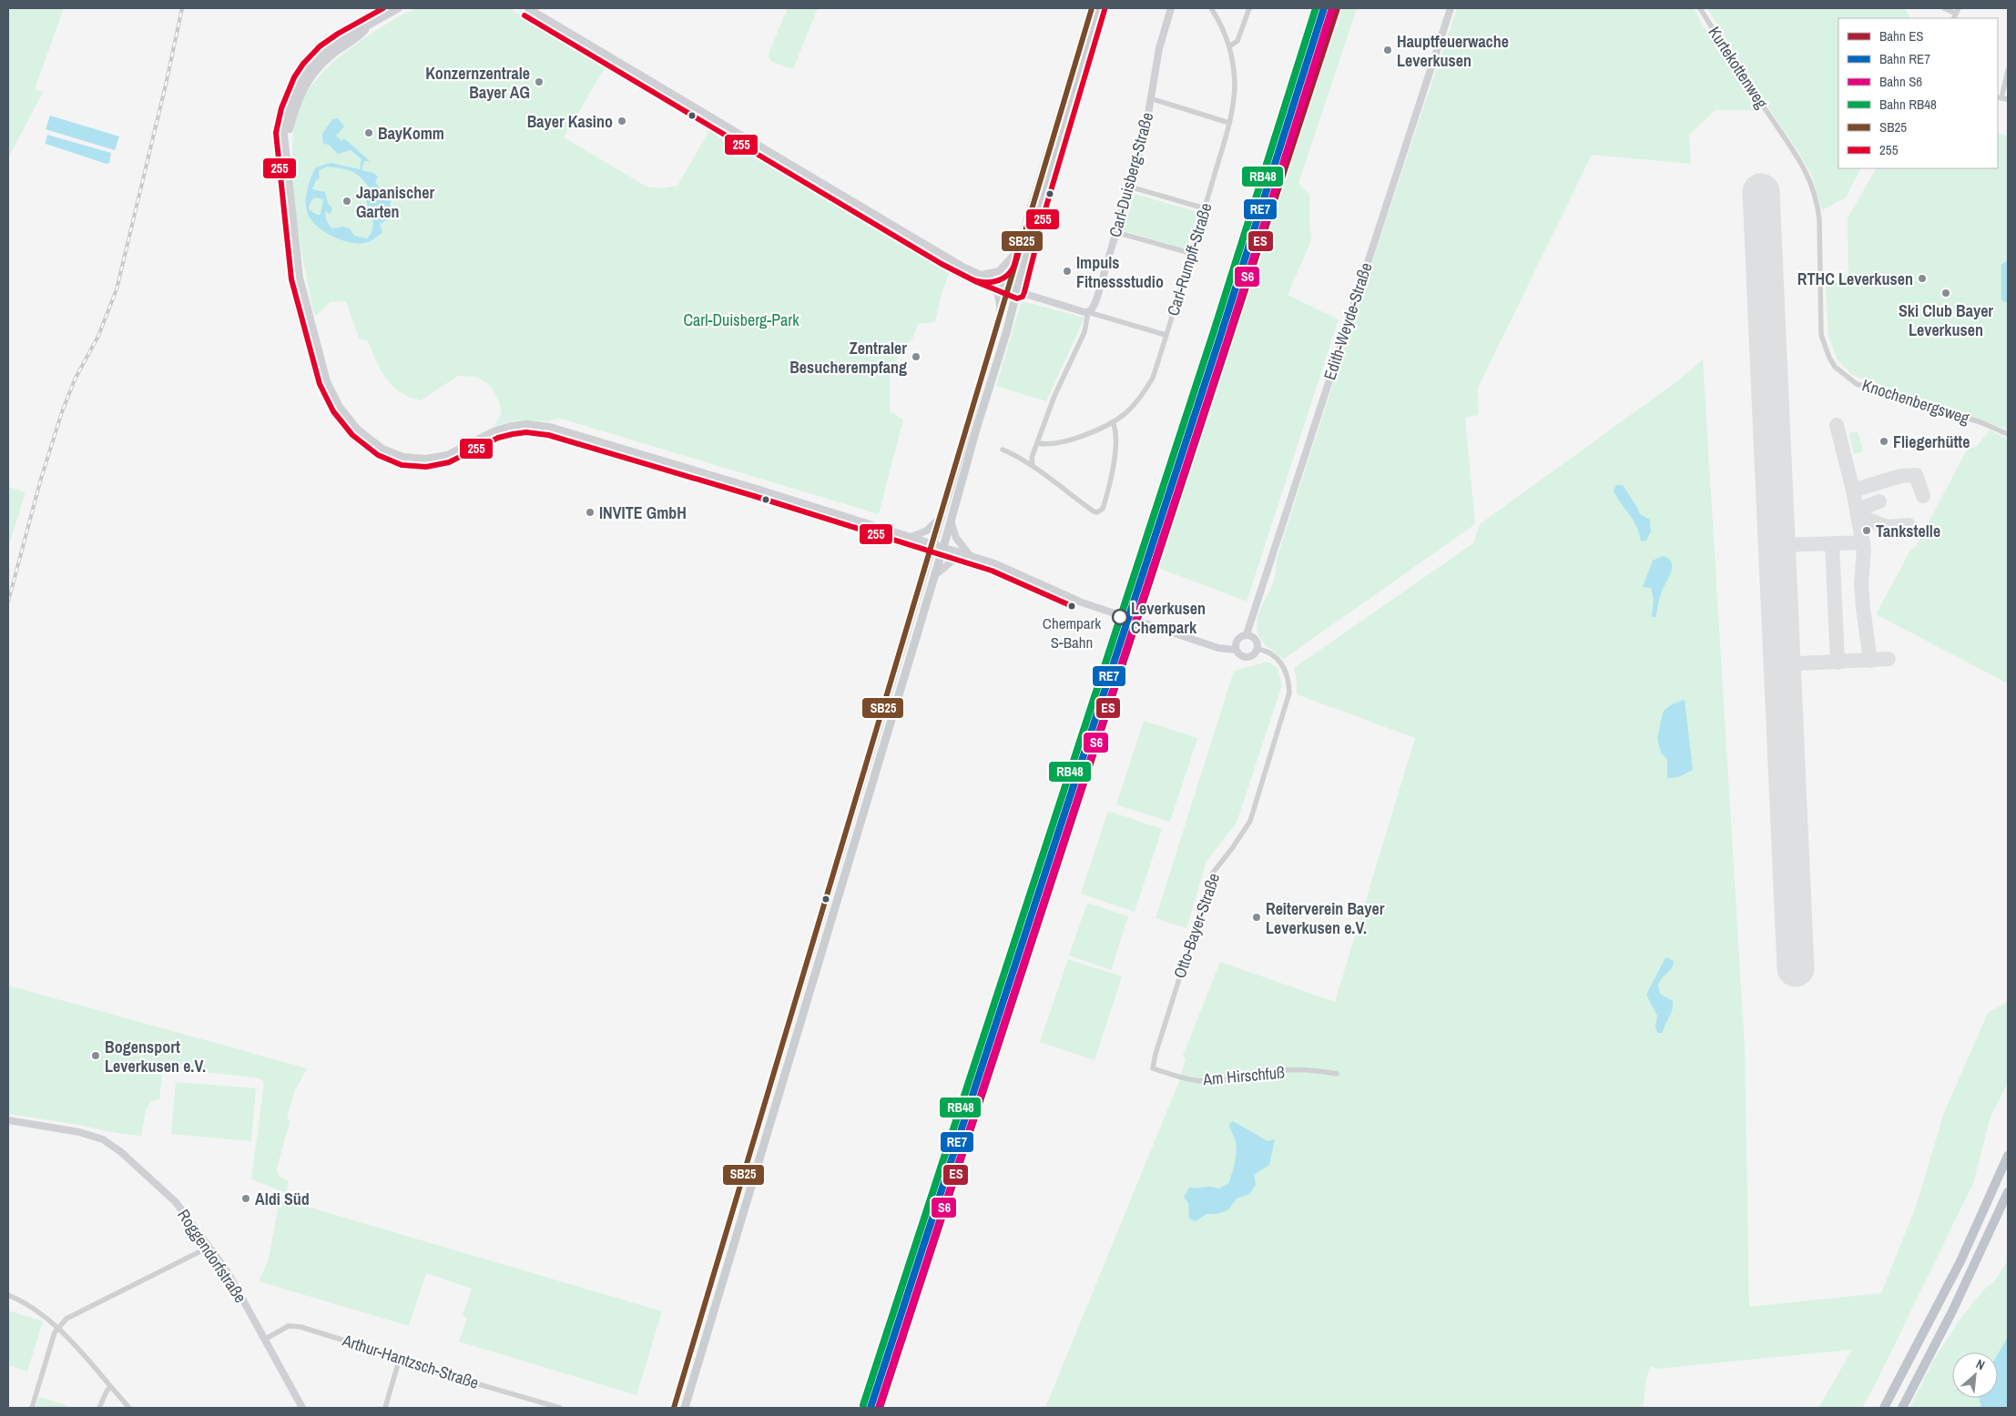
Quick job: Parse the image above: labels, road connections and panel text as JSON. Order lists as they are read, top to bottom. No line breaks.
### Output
{"streets":{"street":["Kurtekottenweg","Carl-Duisberg-Straße","Carl-Rumpff-Straße","Edith-Weyde-Straße","Knochenbergsweg","Otto-Bayer-Straße","Am Hirschfuß","Roggendorfstraße","Arthur-Hantzsch-Straße"]},"crossings":[["Kurtekottenweg","Knochenbergsweg"],["Carl-Duisberg-Straße","Carl-Rumpff-Straße"],["Edith-Weyde-Straße","Otto-Bayer-Straße"],["Otto-Bayer-Straße","Am Hirschfuß"],["Roggendorfstraße","Arthur-Hantzsch-Straße"]],"parks":["Carl-Duisberg-Park"],"places":["Hauptfeuerwache Leverkusen","Konzernzentrale Bayer AG","Bayer Kasino","BayKomm","Japanischer Garten","Impuls Fitnessstudio","RTHC Leverkusen","Ski Club Bayer Leverkusen","Zentraler Besucherempfang","Fliegerhütte","INVITE GmbH","Tankstelle","Chempark S-Bahn","Leverkusen Chempark","Reiterverein Bayer Leverkusen e.V.","Bogensport Leverkusen e.V.","Aldi Süd"],"lines":["rail line ES","rail line RE7","rail line RB48","transit line SB25","transit line 255","rail line S6"],"legend":["Bahn ES","Bahn RE7","Bahn S6","Bahn RB48","SB25","255"],"north":"top right"}
